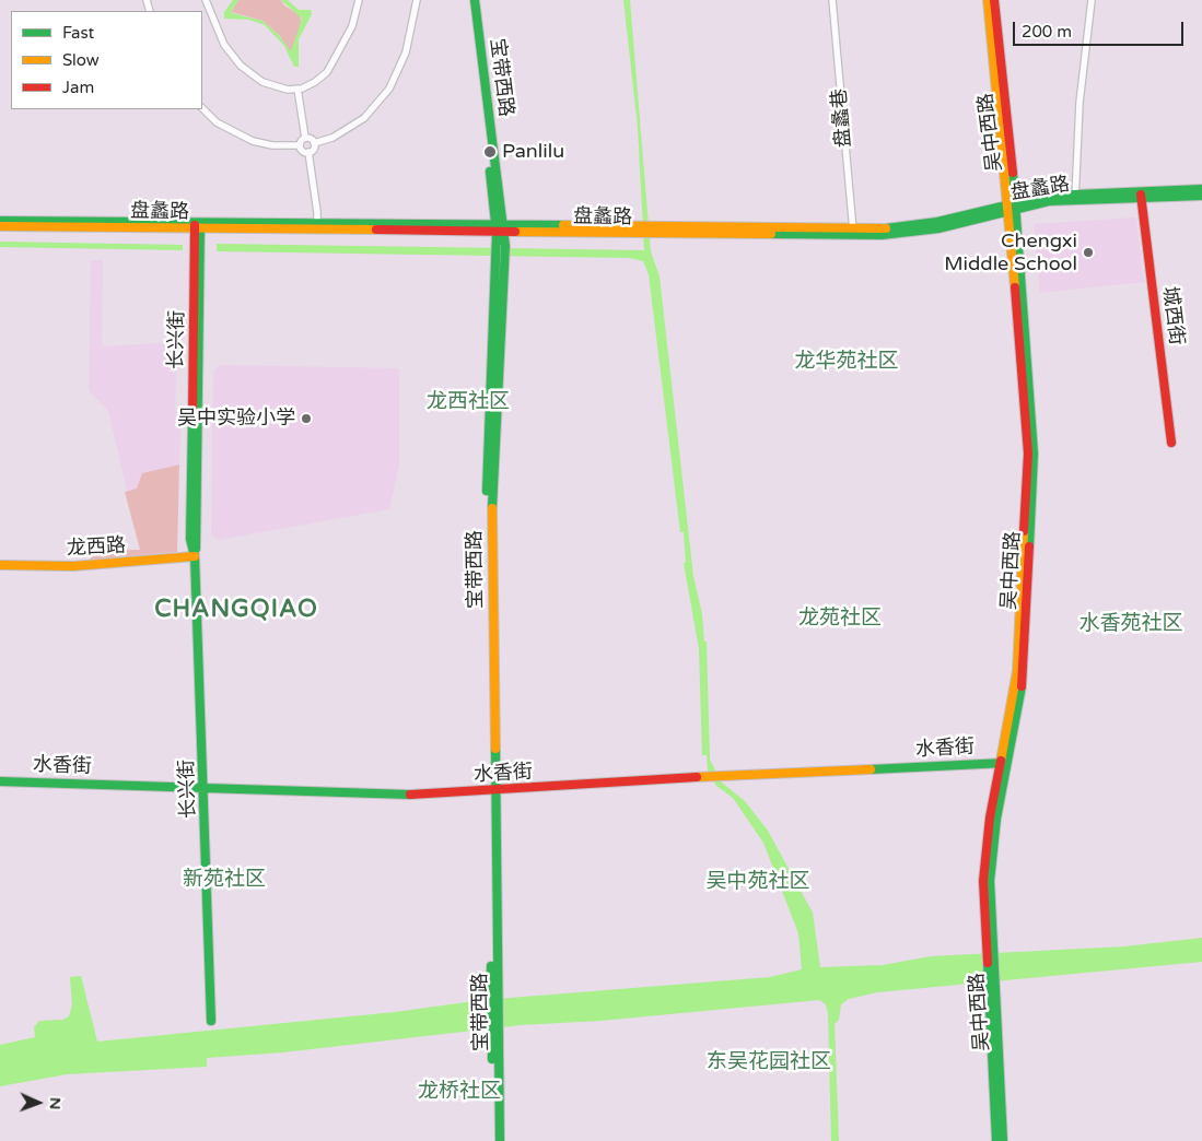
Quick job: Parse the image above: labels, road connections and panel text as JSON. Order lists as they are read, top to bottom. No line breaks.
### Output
{"streets":{"main road":["宝带西路","吴中西路","盘蠡路","城西街","长兴街","龙西路","水香街"],"street":["盘蠡巷"]},"crossings":[["宝带西路","盘蠡路"],["宝带西路","水香街"],["盘蠡巷","盘蠡路"],["吴中西路","盘蠡路"],["吴中西路","水香街"],["盘蠡路","城西街"],["盘蠡路","长兴街"],["长兴街","龙西路"],["长兴街","水香街"]],"districts":["龙华苑社区","龙西社区","CHANGQIAO","龙苑社区","水香苑社区","新苑社区","吴中苑社区","东吴花园社区","龙桥社区"],"places":["Panlilu","Chengxi Middle School","吴中实验小学"],"legend":["Fast","Slow","Jam"],"scale_bar":"200 m","north":"right"}
